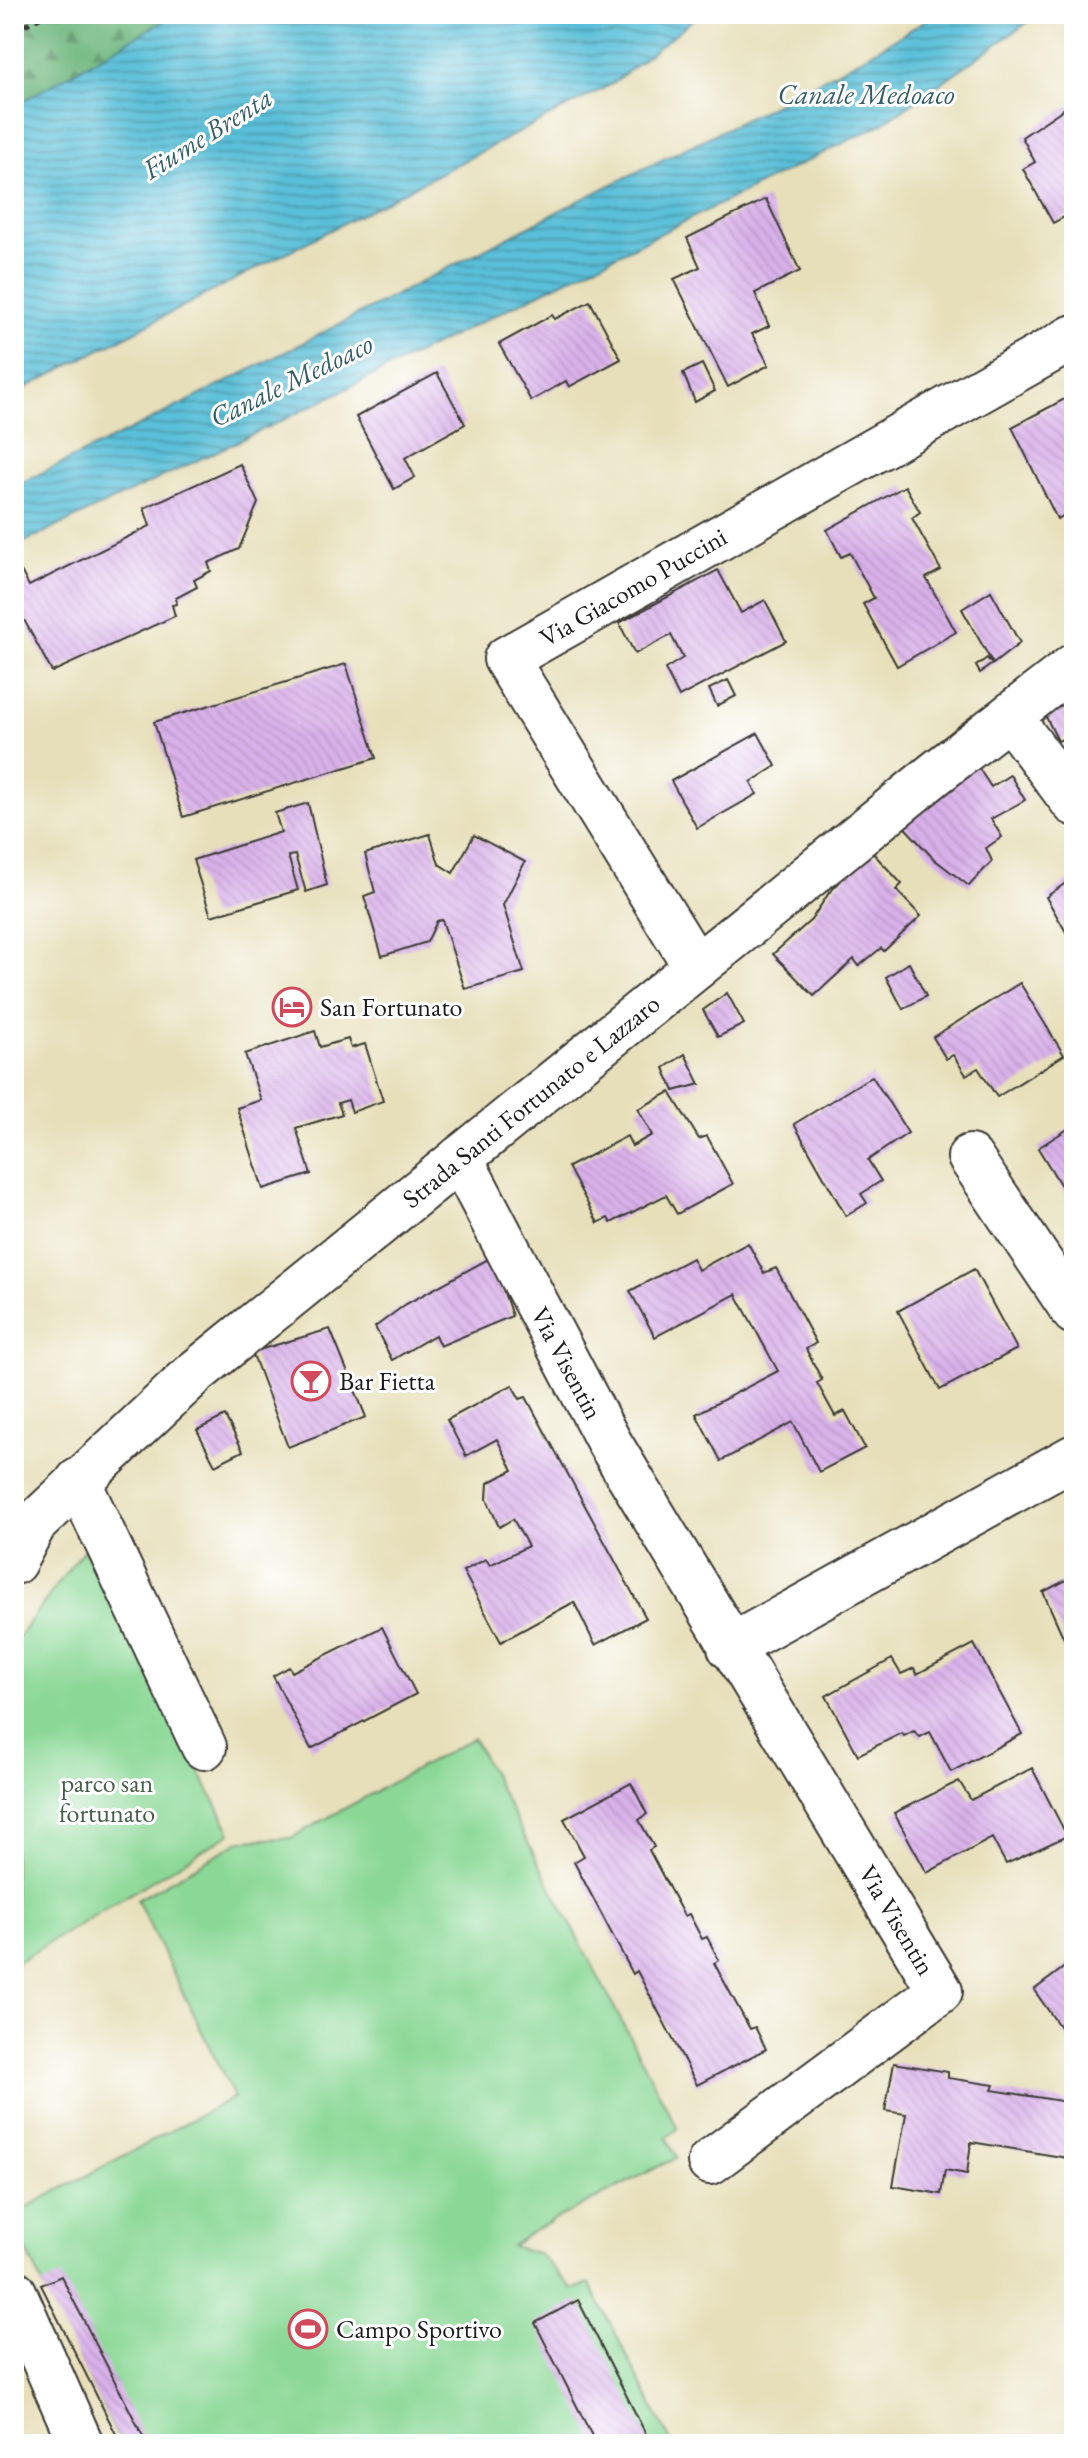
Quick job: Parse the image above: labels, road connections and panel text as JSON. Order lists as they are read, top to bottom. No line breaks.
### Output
{"streets":{"street":["Via Giacomo Puccini","Strada Santi Fortunato e Lazzaro","Via Visentin"]},"crossings":[["Via Giacomo Puccini","Strada Santi Fortunato e Lazzaro"],["Strada Santi Fortunato e Lazzaro","Via Visentin"]],"water":["Canale Medoaco","Fiume Brenta"],"parks":["parco san fortunato"],"places":{"hotel":["San Fortunato"],"bar":["Bar Fietta"],"sports":["Campo Sportivo"]}}
